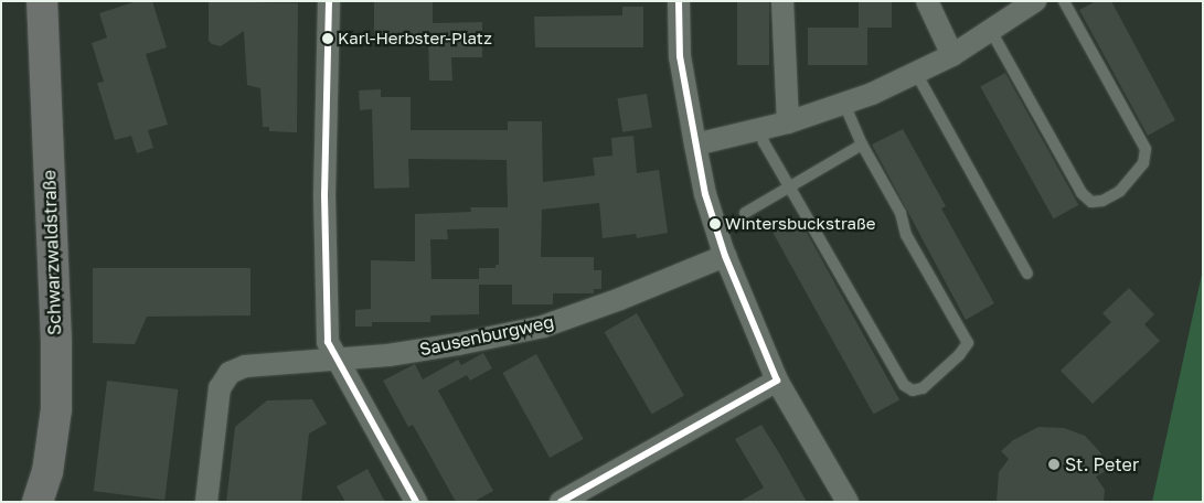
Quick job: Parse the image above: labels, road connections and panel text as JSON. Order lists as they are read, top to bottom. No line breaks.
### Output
{"streets":{"main road":["Schwarzwaldstraße"],"street":["Sausenburgweg"]},"places":["Karl-Herbster-Platz","Wintersbuckstraße","St. Peter"]}
